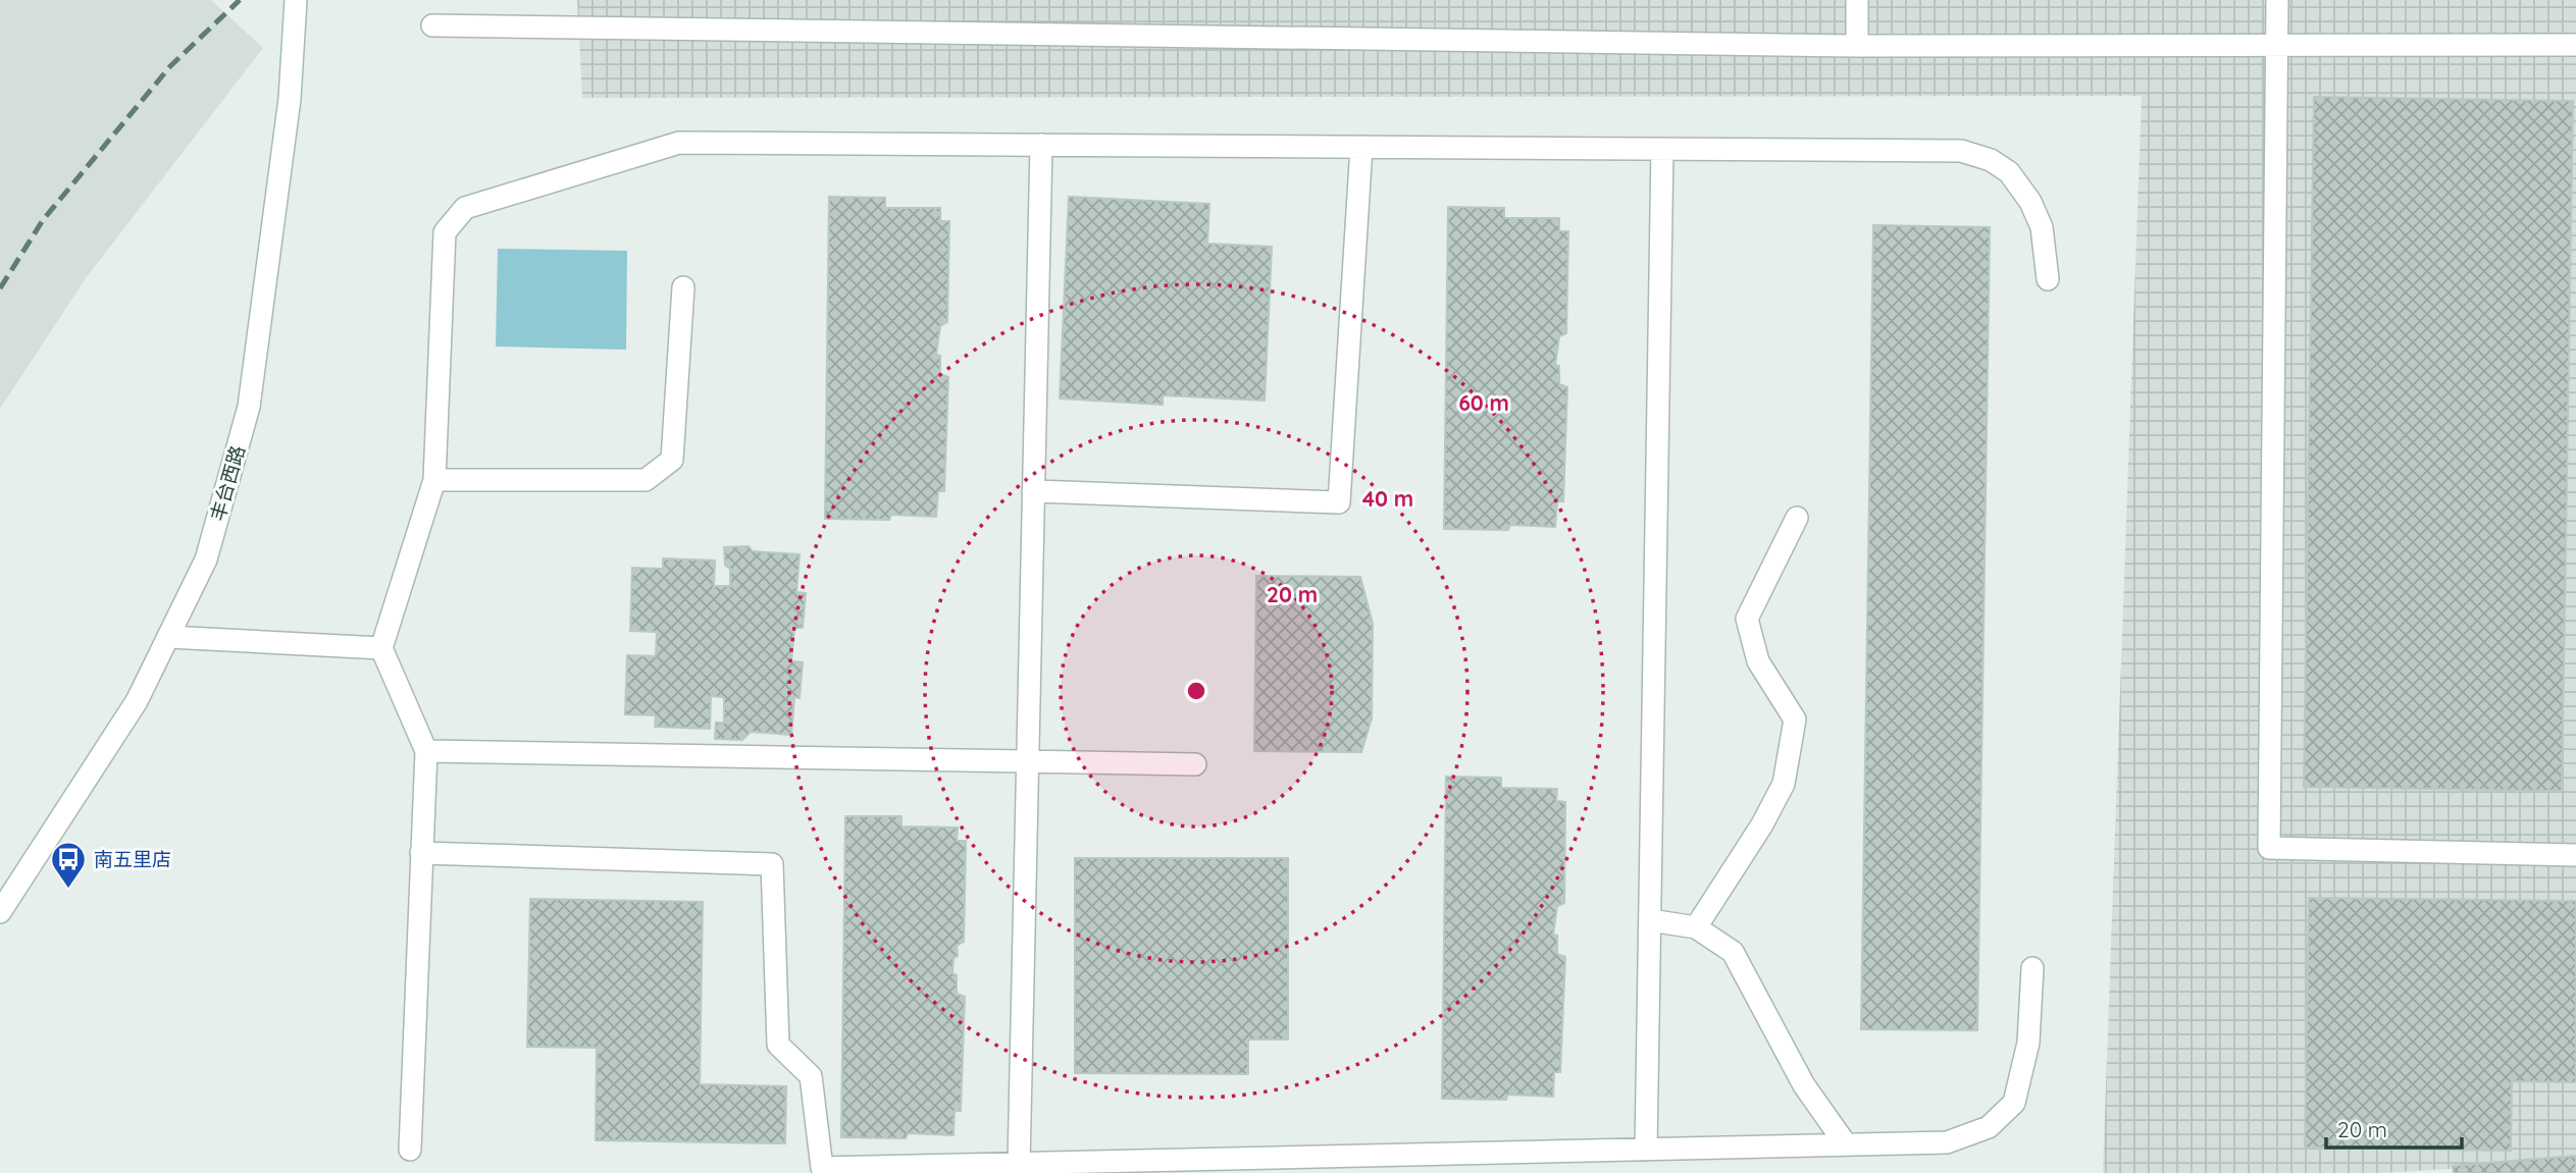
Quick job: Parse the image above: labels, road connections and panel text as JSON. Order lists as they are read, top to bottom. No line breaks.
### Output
{"streets":{"street":["丰台西路"]},"places":{"bus stop":["南五里店"]},"scale_bar":"20 m","rings":["60 m","40 m","20 m"]}
